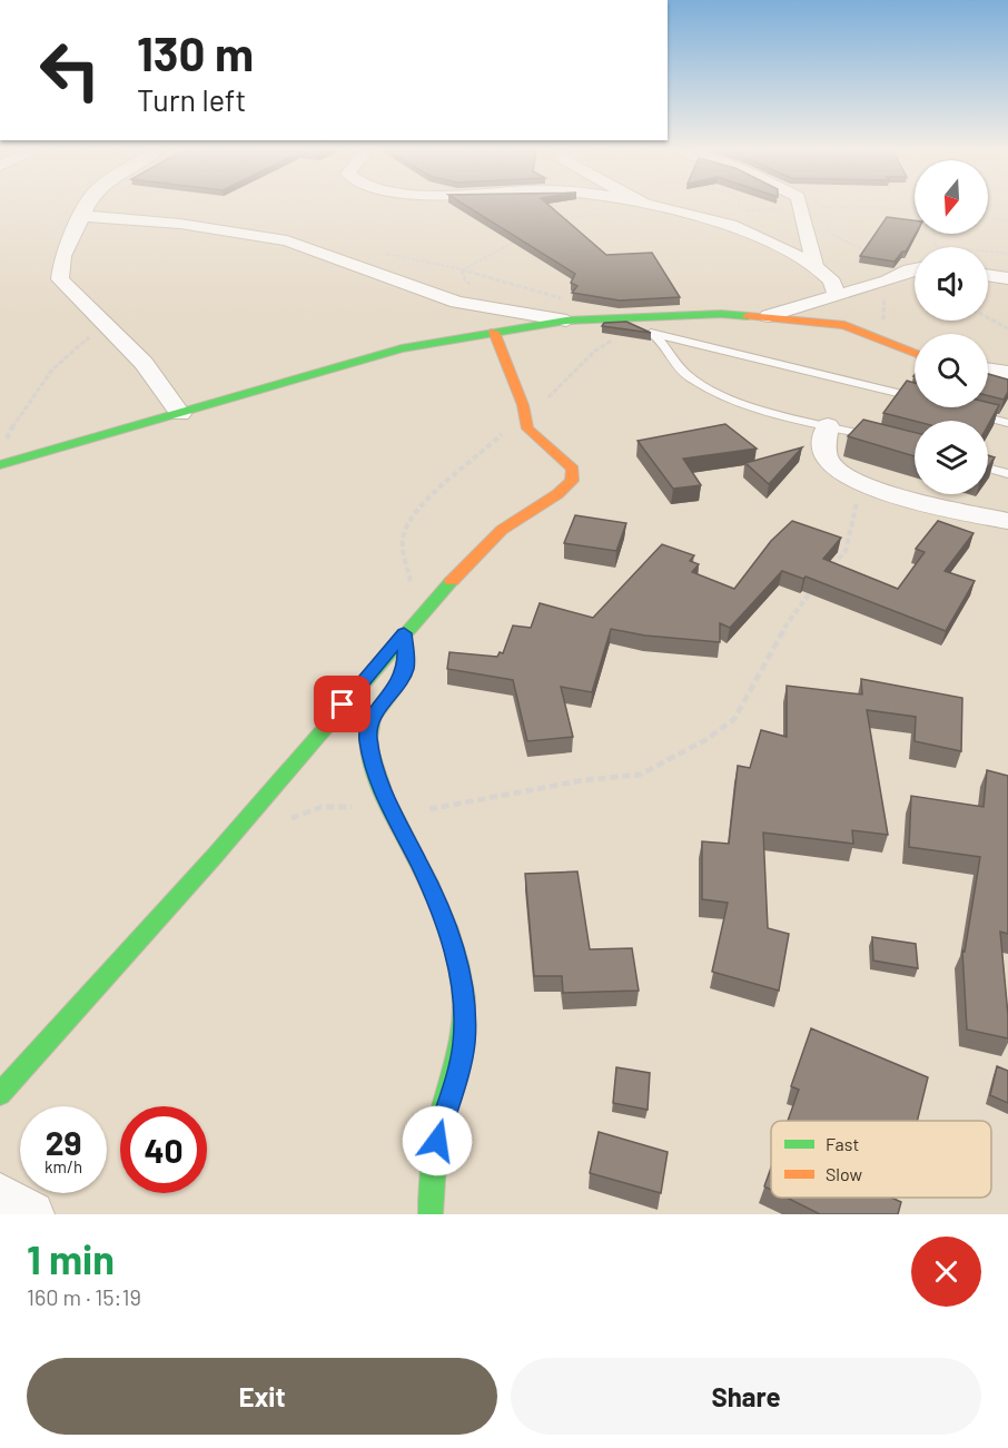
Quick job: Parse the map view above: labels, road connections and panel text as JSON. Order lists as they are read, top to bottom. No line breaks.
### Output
{"legend":["Fast","Slow"],"north":"bottom","page":{"turn":["130 m","Turn left"],"speed":"29 km/h","limit":"40","heading":["1 min","160 m · 15:19"],"buttons":["Exit","Share"]}}
